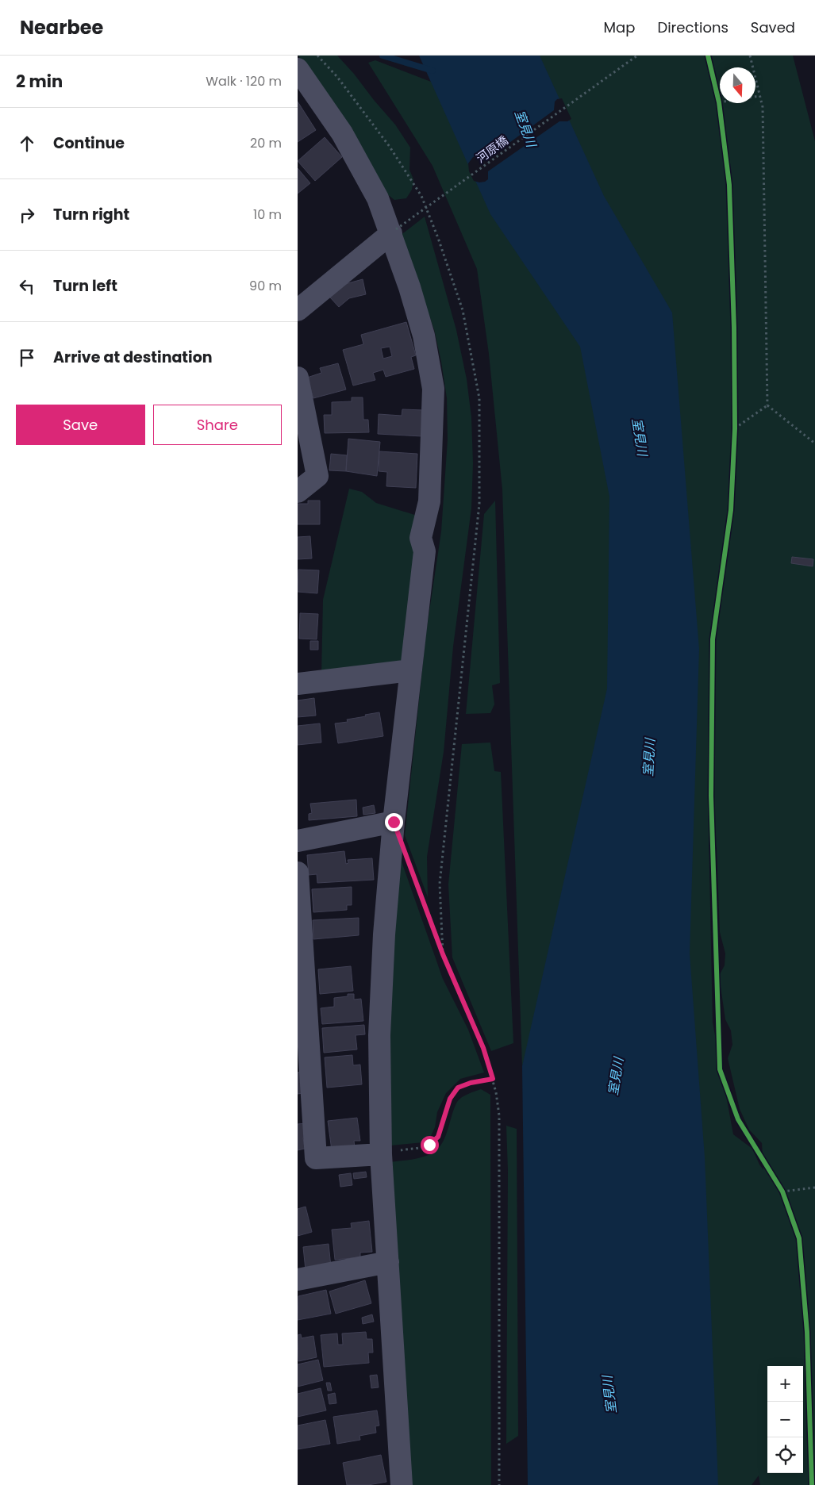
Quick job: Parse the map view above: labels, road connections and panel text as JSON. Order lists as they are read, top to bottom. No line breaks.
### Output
{"streets":{"path":["河原橋"]},"water":["室見川"],"north":"bottom","page":{"header":"Nearbee","nav":["Map","Directions","Saved"],"heading":["2 min","Walk · 120 m"],"list":[["Continue","20 m"],["Turn right","10 m"],["Turn left","90 m"],"Arrive at destination"],"buttons":["Save","Share"],"map_buttons":["+","−"]}}
